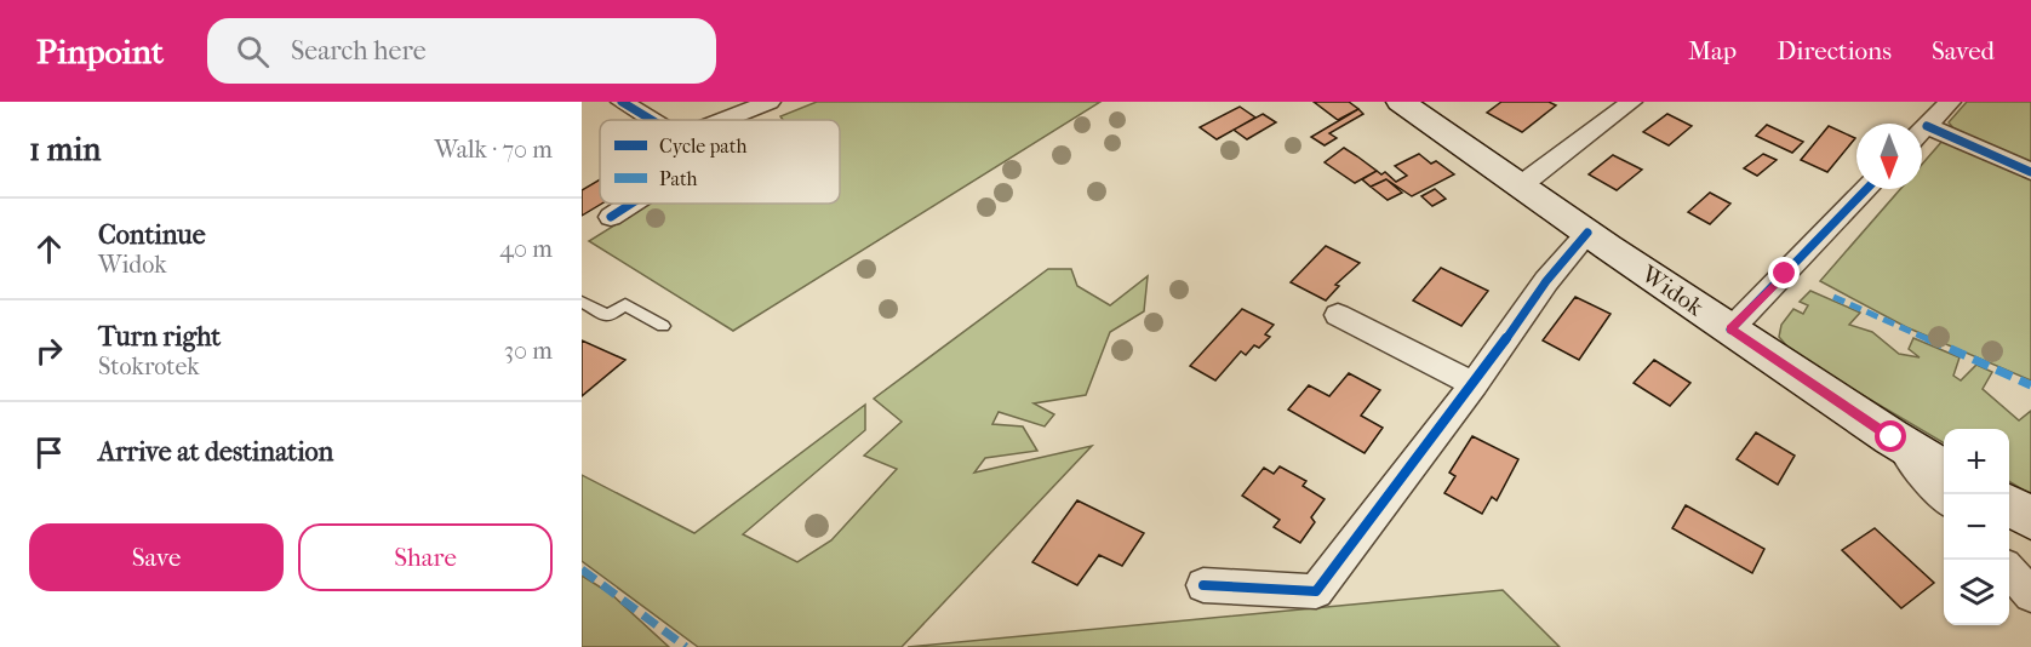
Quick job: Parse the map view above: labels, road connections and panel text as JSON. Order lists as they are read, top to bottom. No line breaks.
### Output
{"streets":{"main road":["Widok"]},"legend":["Cycle path","Path"],"north":"bottom","page":{"header":"Pinpoint","search":"Search here","nav":["Map","Directions","Saved"],"heading":["1 min","Walk · 70 m"],"list":[["Continue","Widok","40 m"],["Turn right","Stokrotek","30 m"],"Arrive at destination"],"map_buttons":["+","−"],"buttons":["Save","Share"]}}
